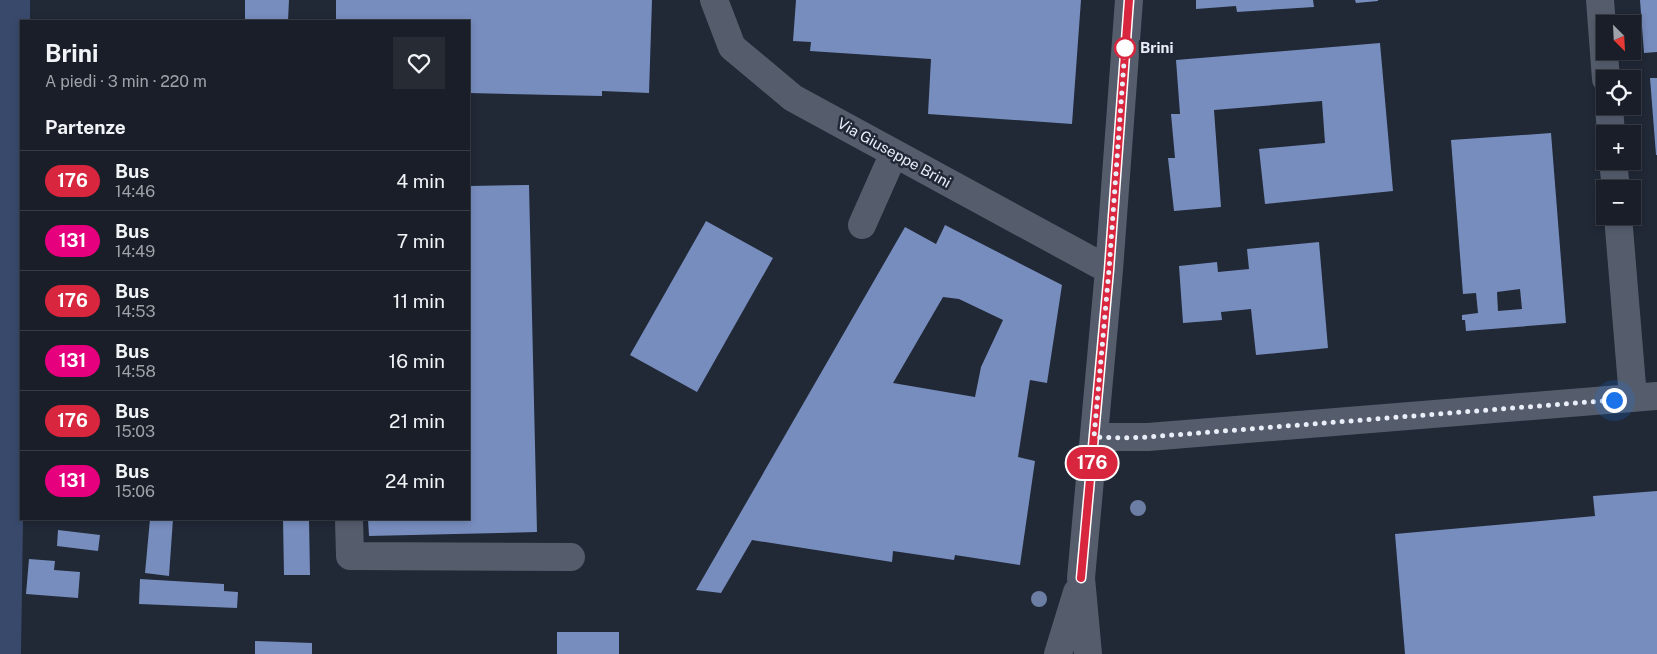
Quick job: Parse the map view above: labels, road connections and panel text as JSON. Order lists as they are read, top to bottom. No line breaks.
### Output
{"streets":{"street":["Via Giuseppe Brini"]},"places":["Brini"],"lines":["bus line 176"],"north":"bottom right","page":{"on_map":"176","map_buttons":["+","−"],"heading":[["Brini","A piedi · 3 min · 220 m"],"Partenze"],"list":[{"mark":"176","name":"Bus","note":"14:46","value":"4 min"},{"mark":"131","name":"Bus","note":"14:49","value":"7 min"},{"mark":"176","name":"Bus","note":"14:53","value":"11 min"},{"mark":"131","name":"Bus","note":"14:58","value":"16 min"},{"mark":"176","name":"Bus","note":"15:03","value":"21 min"},{"mark":"131","name":"Bus","note":"15:06","value":"24 min"}]}}
